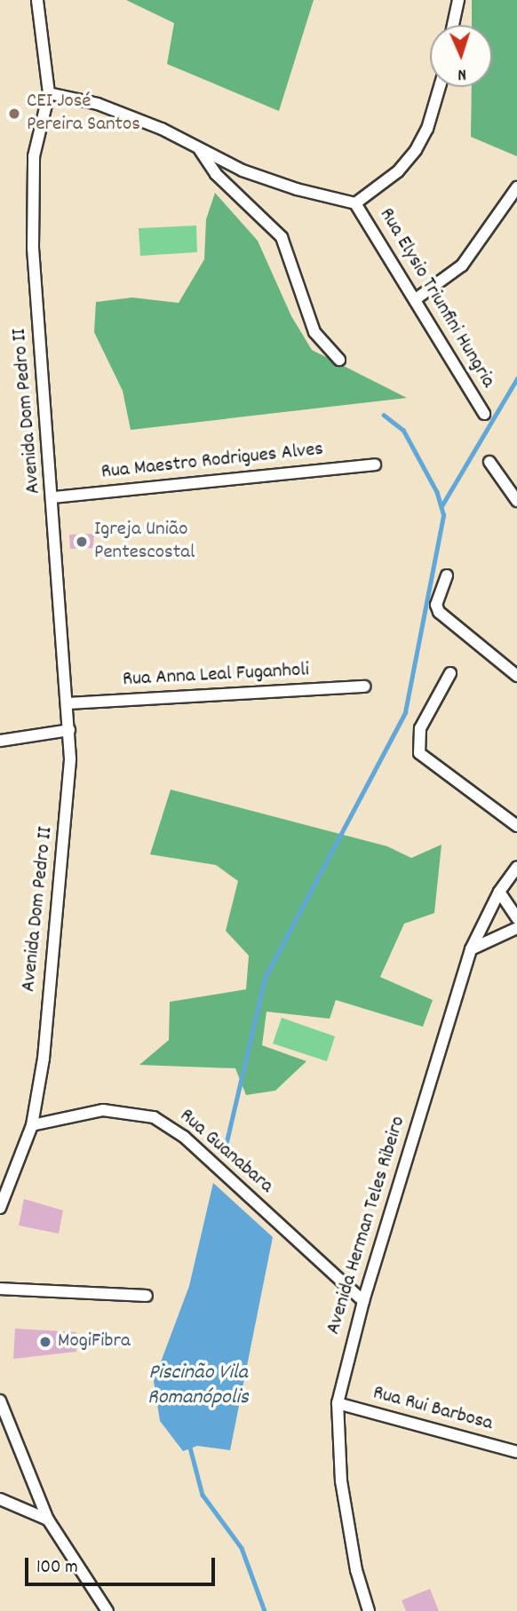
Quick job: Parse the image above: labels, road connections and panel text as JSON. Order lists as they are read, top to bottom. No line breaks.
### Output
{"streets":{"street":["Rua Elysio Triunfini Hungria","Avenida Dom Pedro II","Rua Maestro Rodrigues Alves","Rua Anna Leal Fuganholi","Rua Guanabara","Avenida Herman Teles Ribeiro","Rua Rui Barbosa"]},"crossings":[["Avenida Dom Pedro II","Rua Maestro Rodrigues Alves"],["Avenida Dom Pedro II","Rua Anna Leal Fuganholi"],["Avenida Dom Pedro II","Rua Guanabara"],["Rua Guanabara","Avenida Herman Teles Ribeiro"],["Avenida Herman Teles Ribeiro","Rua Rui Barbosa"]],"water":["Piscinão Vila Romanópolis"],"places":["CEI José Pereira Santos","Igreja União Pentescostal","MogiFibra"],"scale_bar":"100 m","north":"bottom"}
